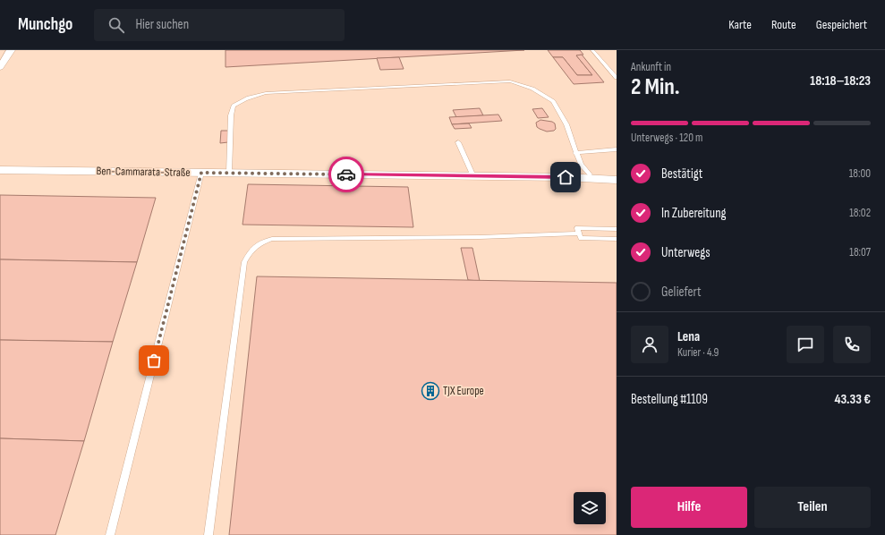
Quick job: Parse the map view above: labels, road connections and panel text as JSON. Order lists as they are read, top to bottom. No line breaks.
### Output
{"streets":{"street":["Ben-Cammarata-Straße"]},"places":{"building":["TJX Europe"]},"page":{"header":"Munchgo","search":"Hier suchen","nav":["Karte","Route","Gespeichert"],"heading":["2 Min.","Ankunft in","18:18–18:23"],"panel":["Lena","Kurier · 4.9","Bestellung #1109","43.33 €"],"bar":"Unterwegs · 120 m","list":[["Bestätigt","18:00"],["In Zubereitung","18:02"],["Unterwegs","18:07"],"Geliefert"],"buttons":["Hilfe","Teilen"]}}
